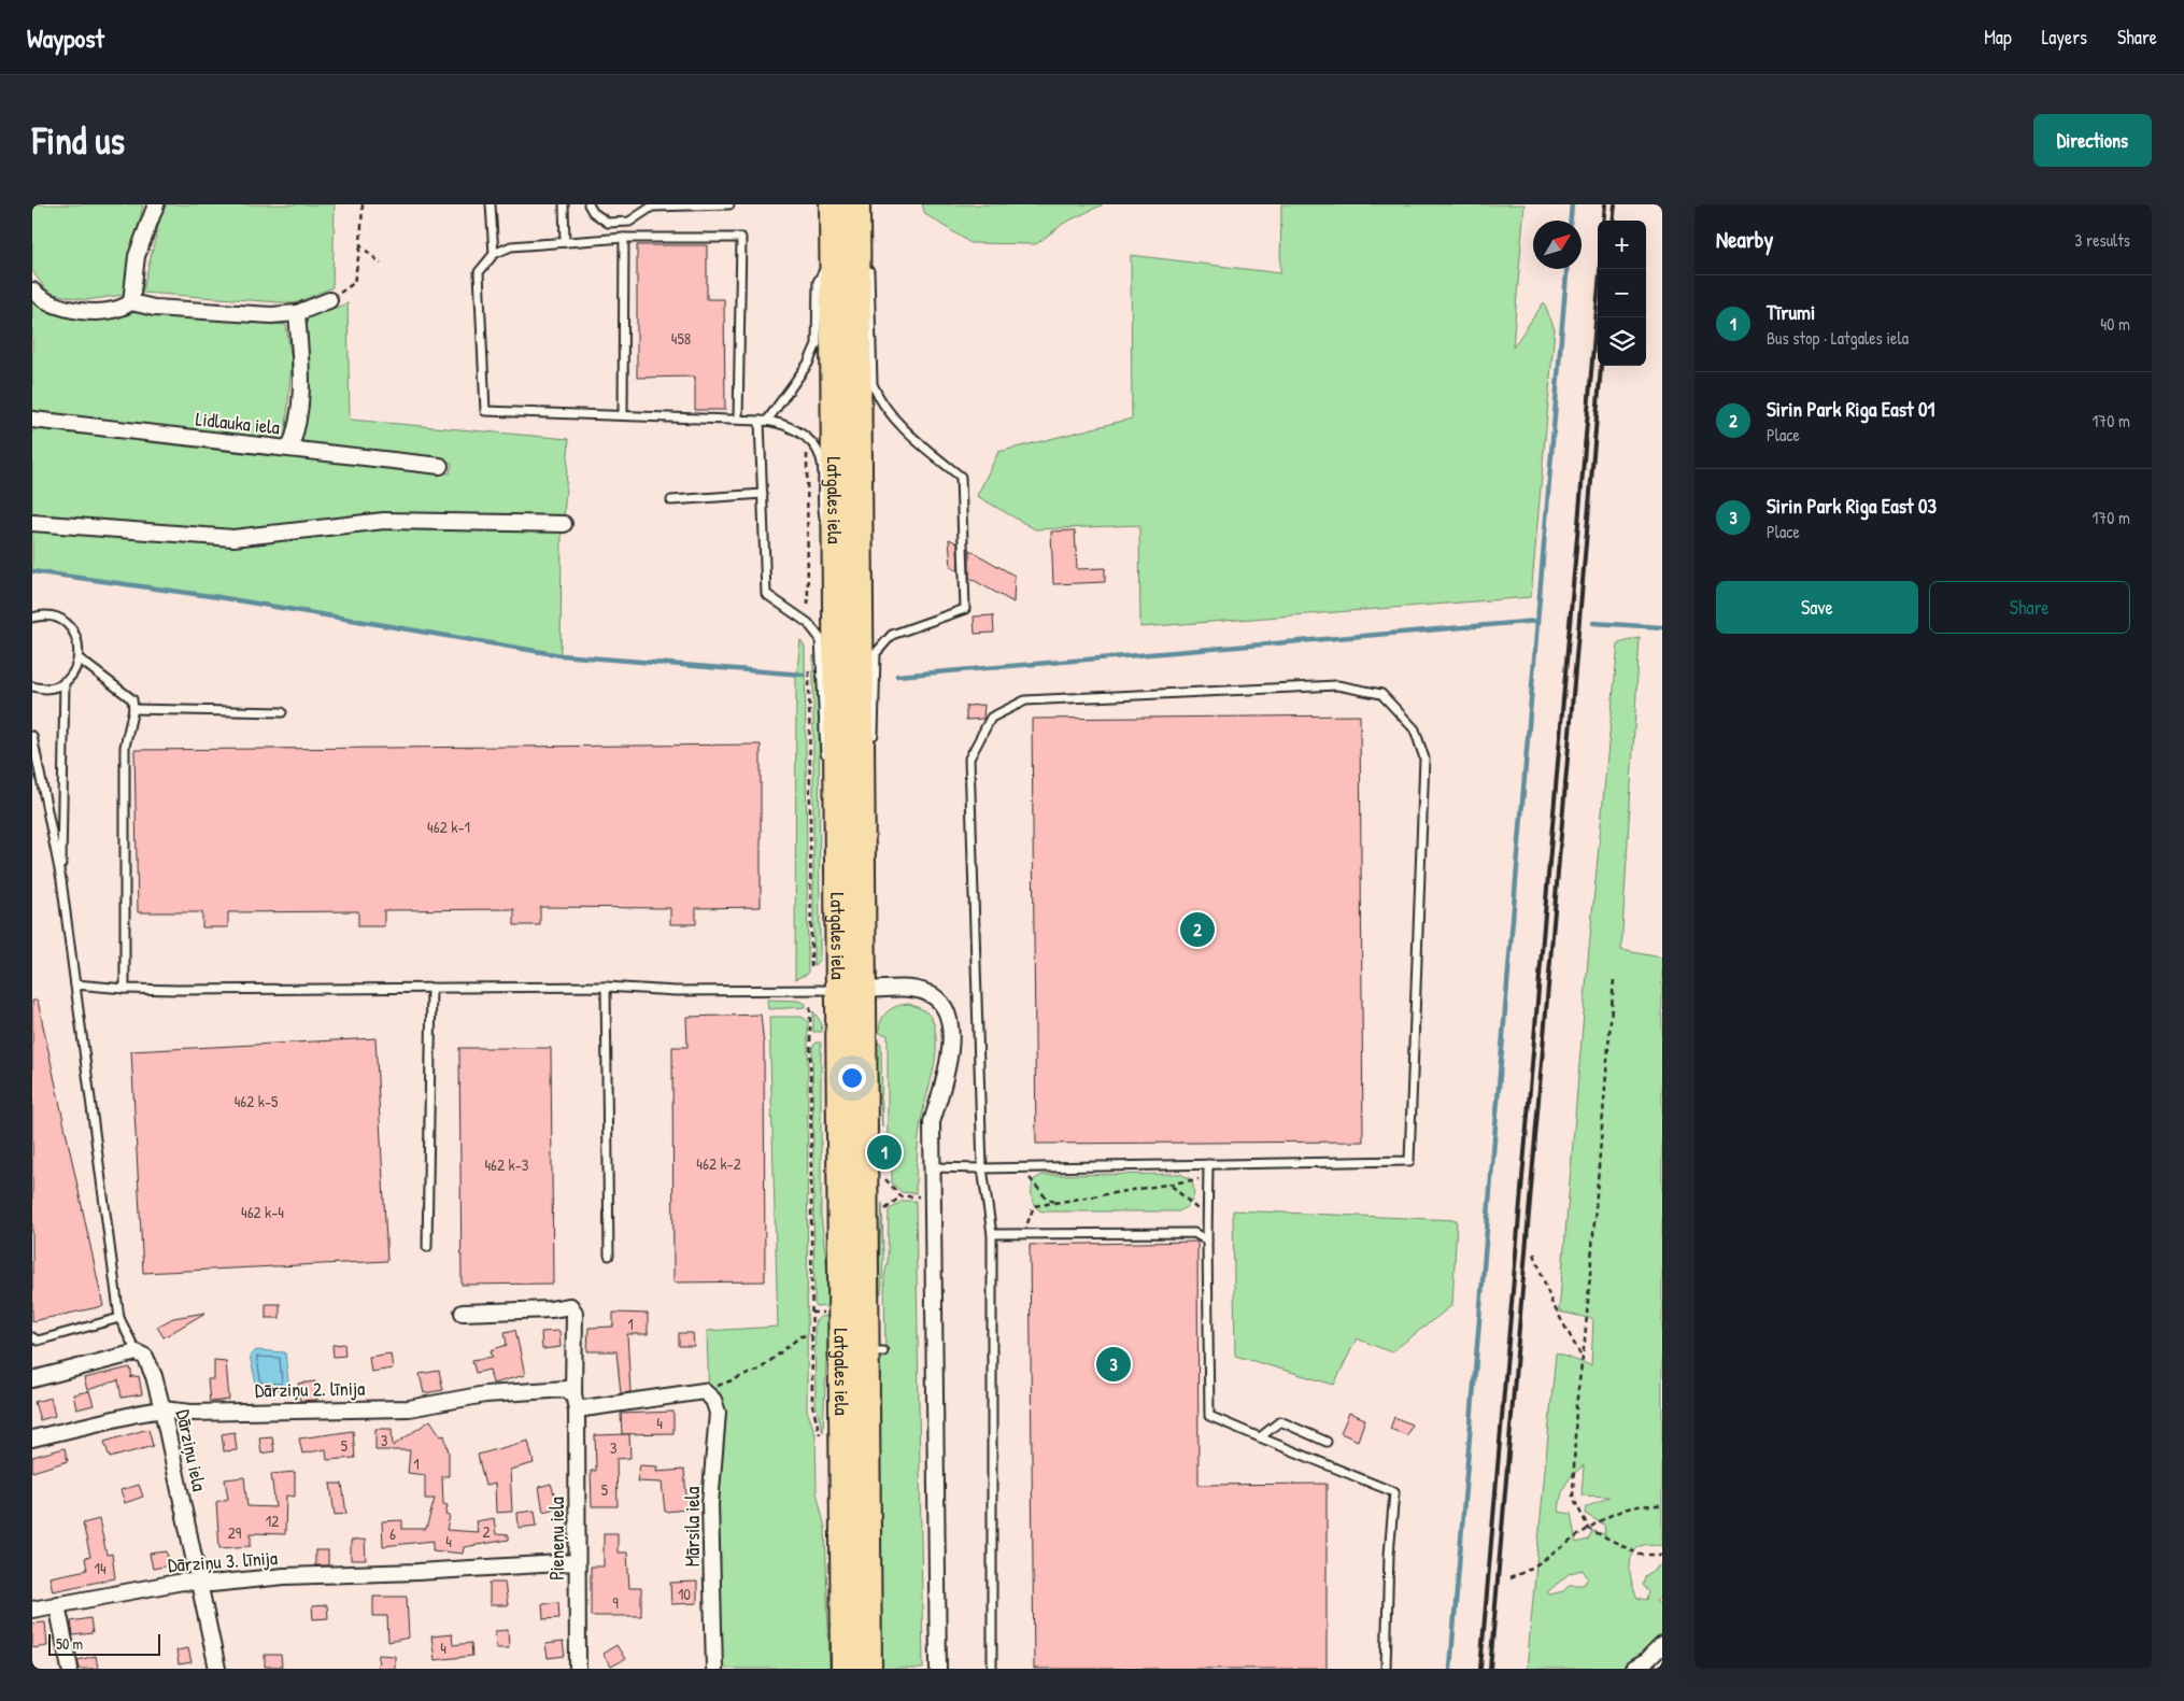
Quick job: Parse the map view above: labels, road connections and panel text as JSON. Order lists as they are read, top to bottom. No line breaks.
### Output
{"streets":{"highway":["Latgales iela"],"street":["Lidlauka iela","Dārziņu 2. līnija","Dārziņu iela","Mārsila iela","Pieneņu iela","Dārziņu 3. līnija"]},"crossings":[["Dārziņu 2. līnija","Dārziņu iela"],["Dārziņu 2. līnija","Pieneņu iela"],["Dārziņu iela","Dārziņu 3. līnija"],["Pieneņu iela","Dārziņu 3. līnija"]],"house_numbers":["458","462 k-1","462 k-5","462 k-2","462 k-3","462 k-4","1","4","3","5","3","1","5","12","2","29","6","4","14","10","9","4"],"scale_bar":"50 m","north":"top right","page":{"header":"Waypost","nav":["Map","Layers","Share"],"buttons":["Directions",["Save","Share"]],"title":"Find us","heading":["Nearby","3 results"],"map_buttons":["+","−"],"list":[{"mark":"1","name":"Tīrumi","note":"Bus stop · Latgales iela","value":"40 m"},{"mark":"2","name":"Sirin Park Riga East 01","note":"Place","value":"170 m"},{"mark":"3","name":"Sirin Park Riga East 03","note":"Place","value":"170 m"}],"pins":["2","1","3"],"scale":"50 m"}}
